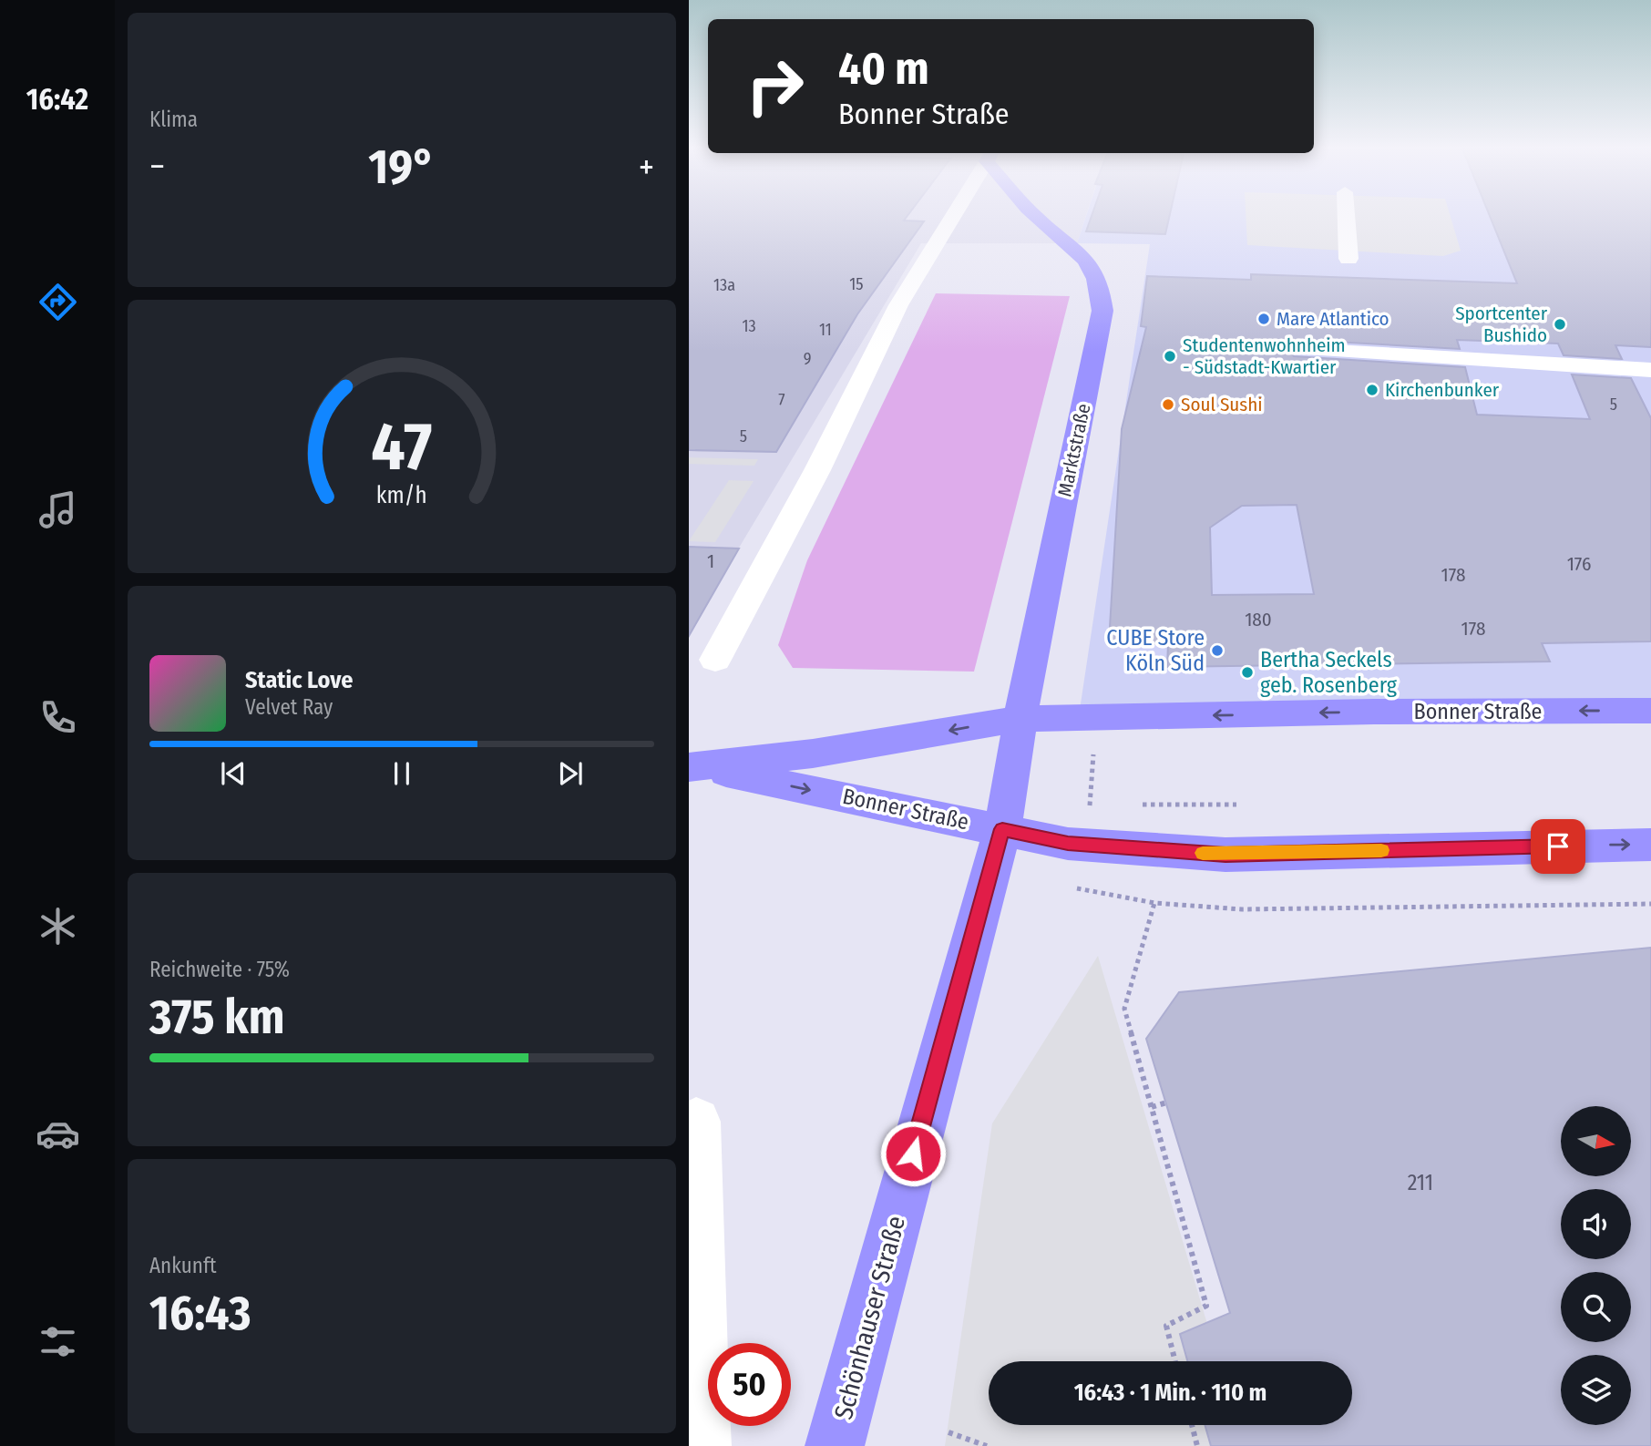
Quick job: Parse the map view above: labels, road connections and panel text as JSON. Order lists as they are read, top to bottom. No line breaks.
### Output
{"streets":{"main road":["Marktstraße","Bonner Straße","Schönhauser Straße"]},"crossings":[["Marktstraße","Bonner Straße"],["Marktstraße","Schönhauser Straße"],["Bonner Straße","Schönhauser Straße"]],"places":["Mare Atlantico","Sportcenter Bushido","Studentenwohnheim - Südstadt-Kwartier","Kirchenbunker","Soul Sushi","CUBE Store Köln Süd","Bertha Seckels geb. Rosenberg"],"house_numbers":["15","13a","13","11","9","7","5","5","1","176","178","180","178","211"],"north":"right","page":{"tabs":"16:42","tile":["Klima",["Reichweite · 75%","375 km"],["Ankunft","16:43"]],"turn":["40 m","Bonner Straße"],"heat":["−","19°","+"],"song":["Static Love","Velvet Ray"],"limit":"50","trip":"16:43 · 1 Min. · 110 m","gauge":["47","km/h"]}}
